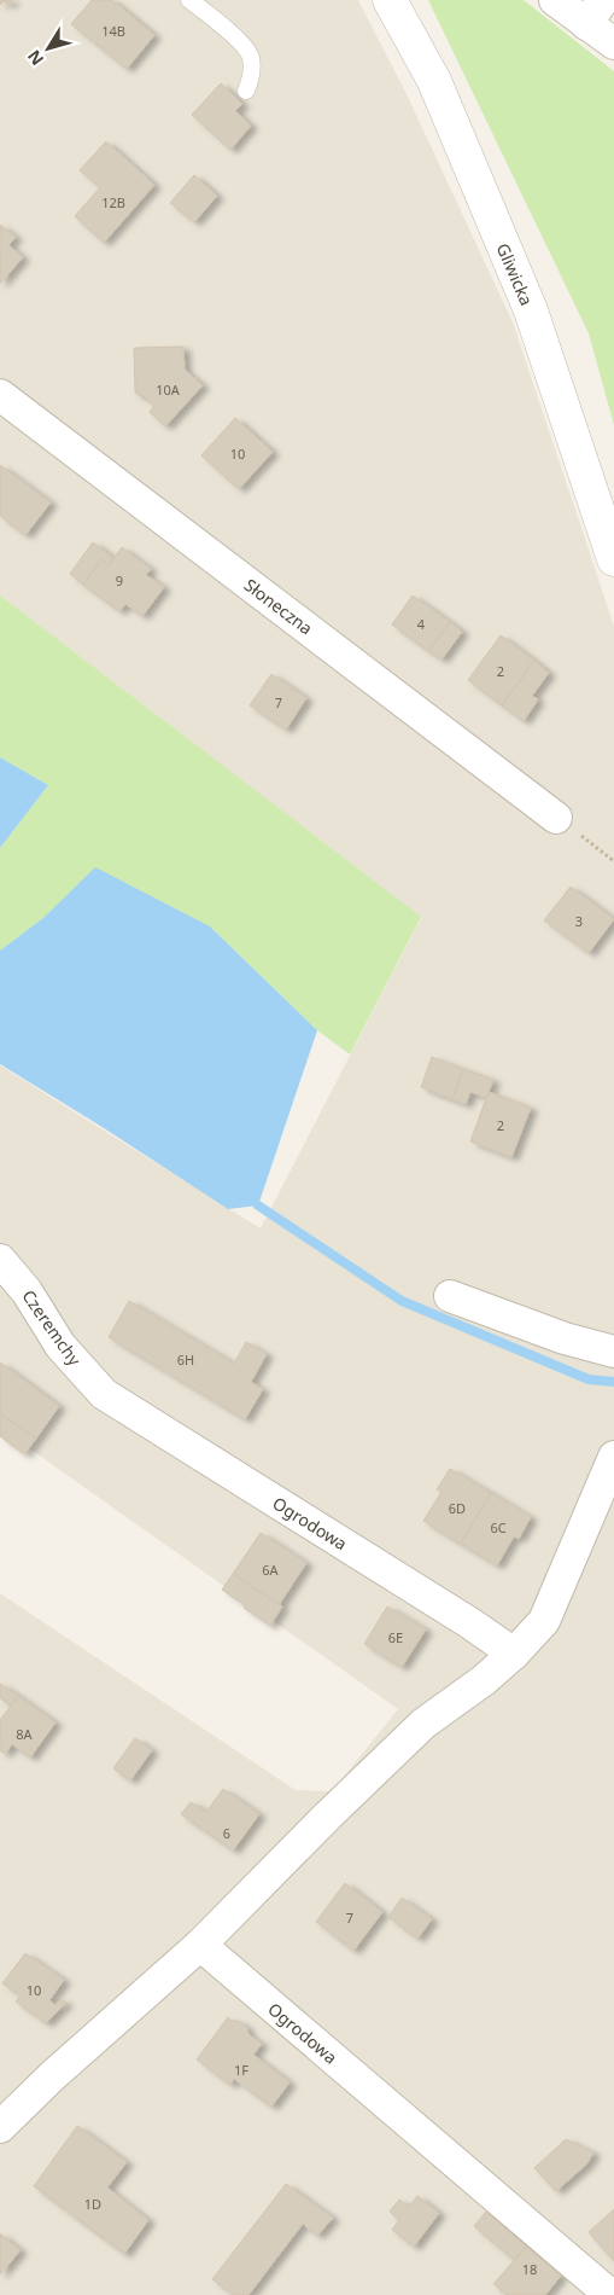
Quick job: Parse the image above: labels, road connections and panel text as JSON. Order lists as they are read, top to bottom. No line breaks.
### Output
{"streets":{"street":["Gliwicka","Słoneczna","Czeremchy","Ogrodowa"]},"crossings":[["Czeremchy","Ogrodowa"]],"house_numbers":["14B","12B","10A","10","9","4","2","7","3","2","6H","6D","6C","6A","6E","8A","6","7","10","1F","1D","18"],"north":"bottom left"}
